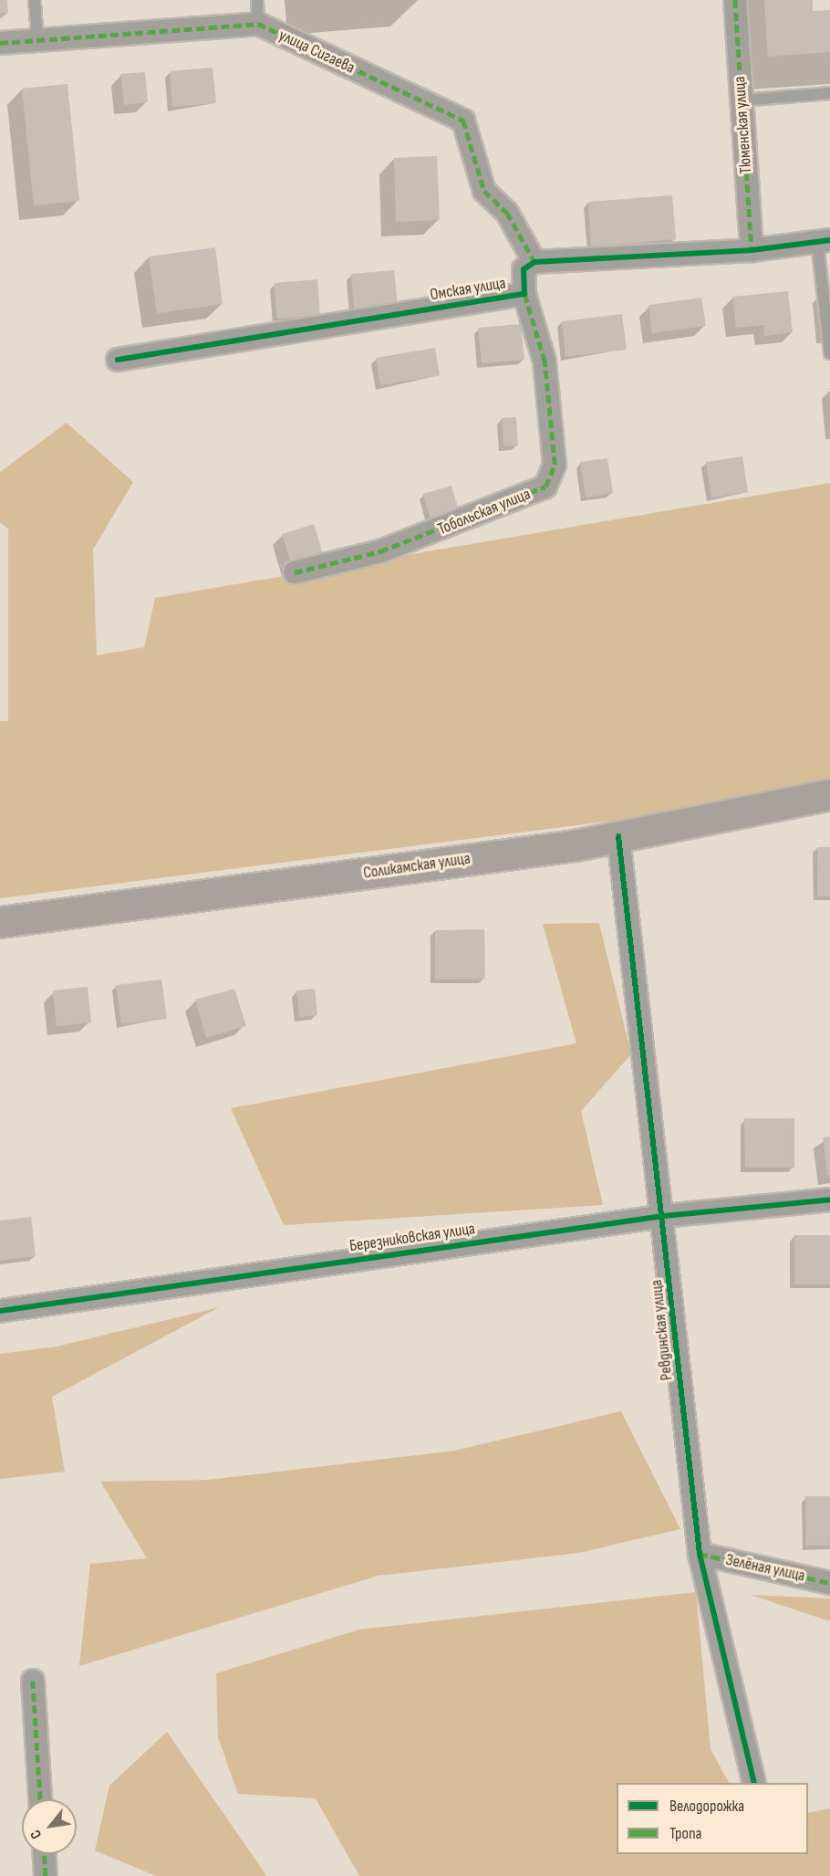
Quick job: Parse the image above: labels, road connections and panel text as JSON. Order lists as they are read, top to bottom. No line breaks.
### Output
{"streets":{"main road":["Соликамская улица"],"street":["улица Сигаева","Тюменская улица","Омская улица","Тобольская улица","Березниковская улица","Ревдинская улица","Зелёная улица"]},"crossings":[["улица Сигаева","Омская улица"],["Омская улица","Тобольская улица"],["Соликамская улица","Ревдинская улица"],["Березниковская улица","Ревдинская улица"],["Ревдинская улица","Зелёная улица"]],"legend":["Велодорожка","Тропа"],"north":"bottom left"}
